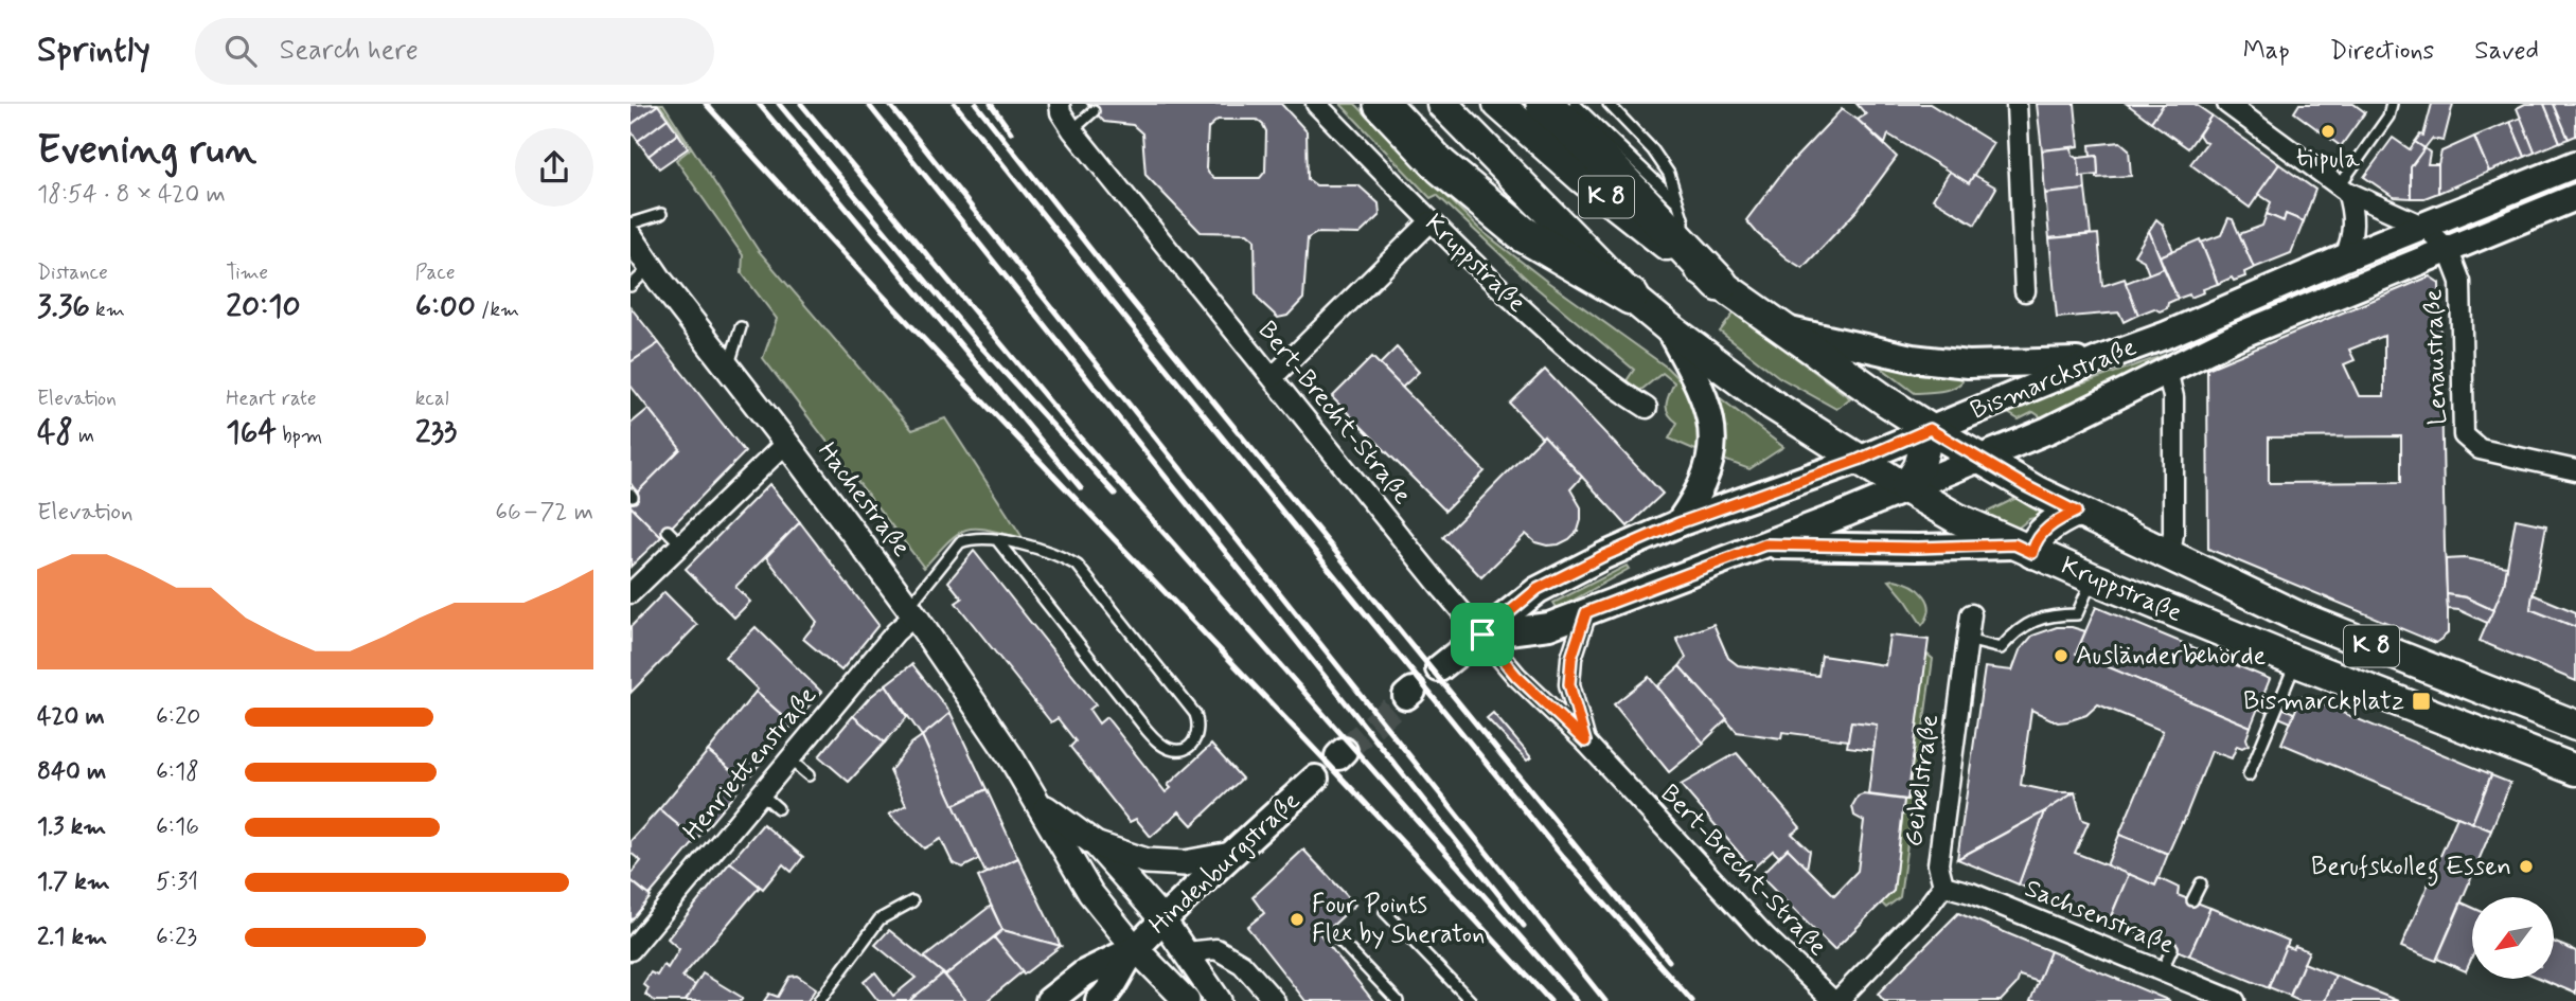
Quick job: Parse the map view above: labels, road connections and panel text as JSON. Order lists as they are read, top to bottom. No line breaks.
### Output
{"streets":{"main road":["K 8","Kruppstraße","Bismarckstraße","Hindenburgstraße"],"street":["Lenaustraße","Bert-Brecht-Straße","Hachestraße","Henriettenstraße","Geibelstraße","Sachsenstraße"]},"crossings":[["Kruppstraße","Bismarckstraße"],["Lenaustraße","Bismarckstraße"],["Bismarckstraße","Bert-Brecht-Straße"],["Hachestraße","Henriettenstraße"],["Hachestraße","Hindenburgstraße"],["Geibelstraße","Sachsenstraße"]],"places":{"other":["tiipula","Ausländerbehörde","Berufskolleg Essen","Four Points Flex by Sheraton"],"transit":["Bismarckplatz"]},"north":"bottom left","page":{"header":"Sprintly","search":"Search here","nav":["Map","Directions","Saved"],"heading":["Evening run","18:54 · 8 × 420 m"],"stats":[["Distance","3.36 km"],["Time","20:10"],["Pace","6:00 /km"],["Elevation","48 m"],["Heart rate","164 bpm"],["kcal","233"]],"chart":["Elevation","66–72 m"],"list":[{"name":"420 m","note":"6:20"},{"name":"840 m","note":"6:18"},{"name":"1.3 km","note":"6:16"},{"name":"1.7 km","note":"5:31"},{"name":"2.1 km","note":"6:23"}]}}
